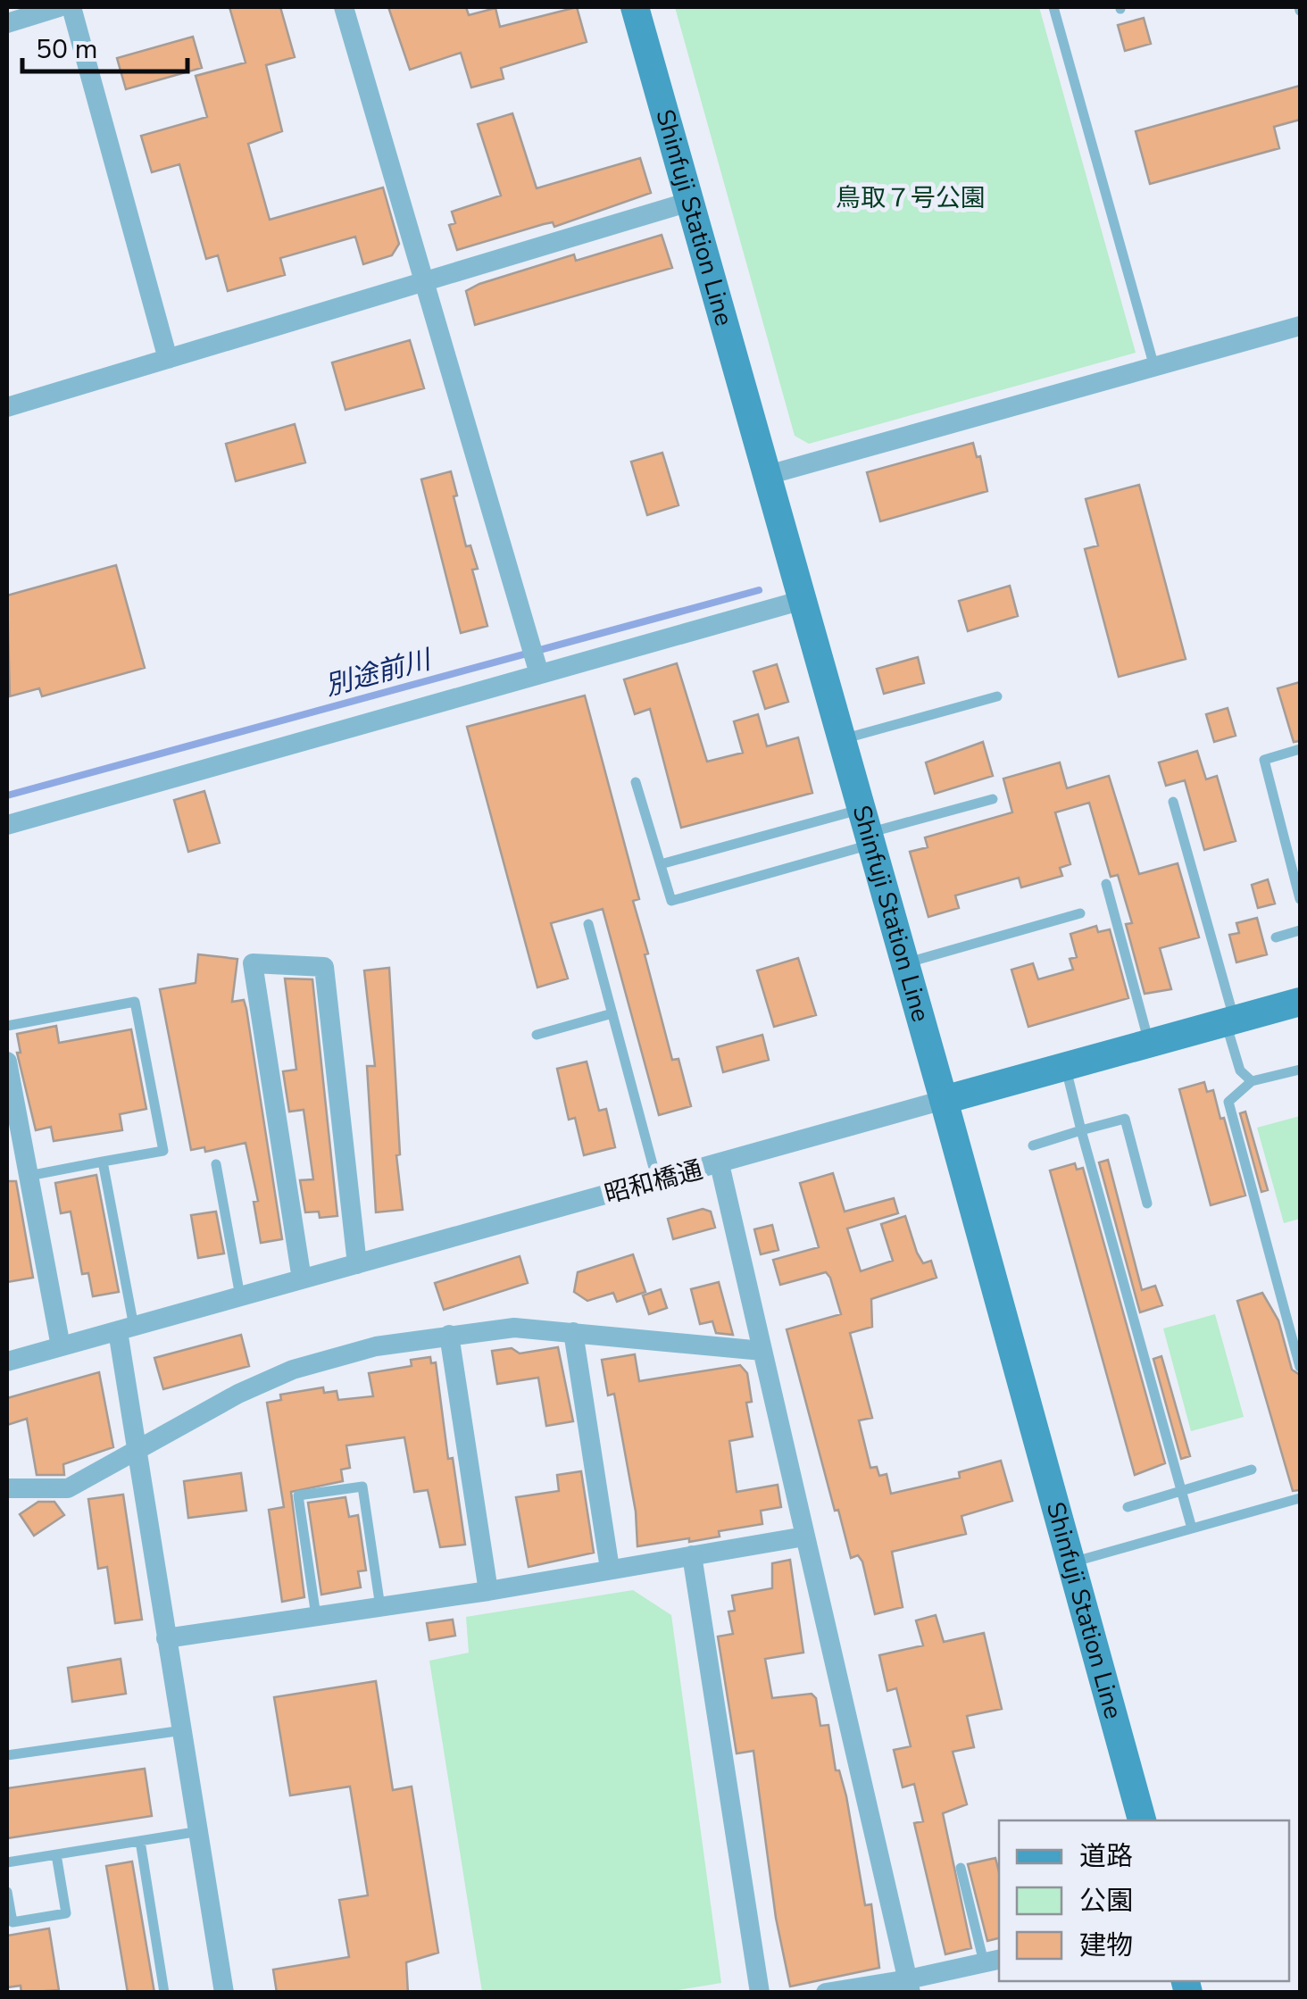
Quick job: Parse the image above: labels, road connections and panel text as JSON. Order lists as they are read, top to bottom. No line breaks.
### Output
{"streets":{"main road":["Shinfuji Station Line","昭和橋通"]},"crossings":[["Shinfuji Station Line","昭和橋通"]],"water":["別途前川"],"parks":["鳥取７号公園"],"legend":["道路","公園","建物"],"scale_bar":"50 m"}
